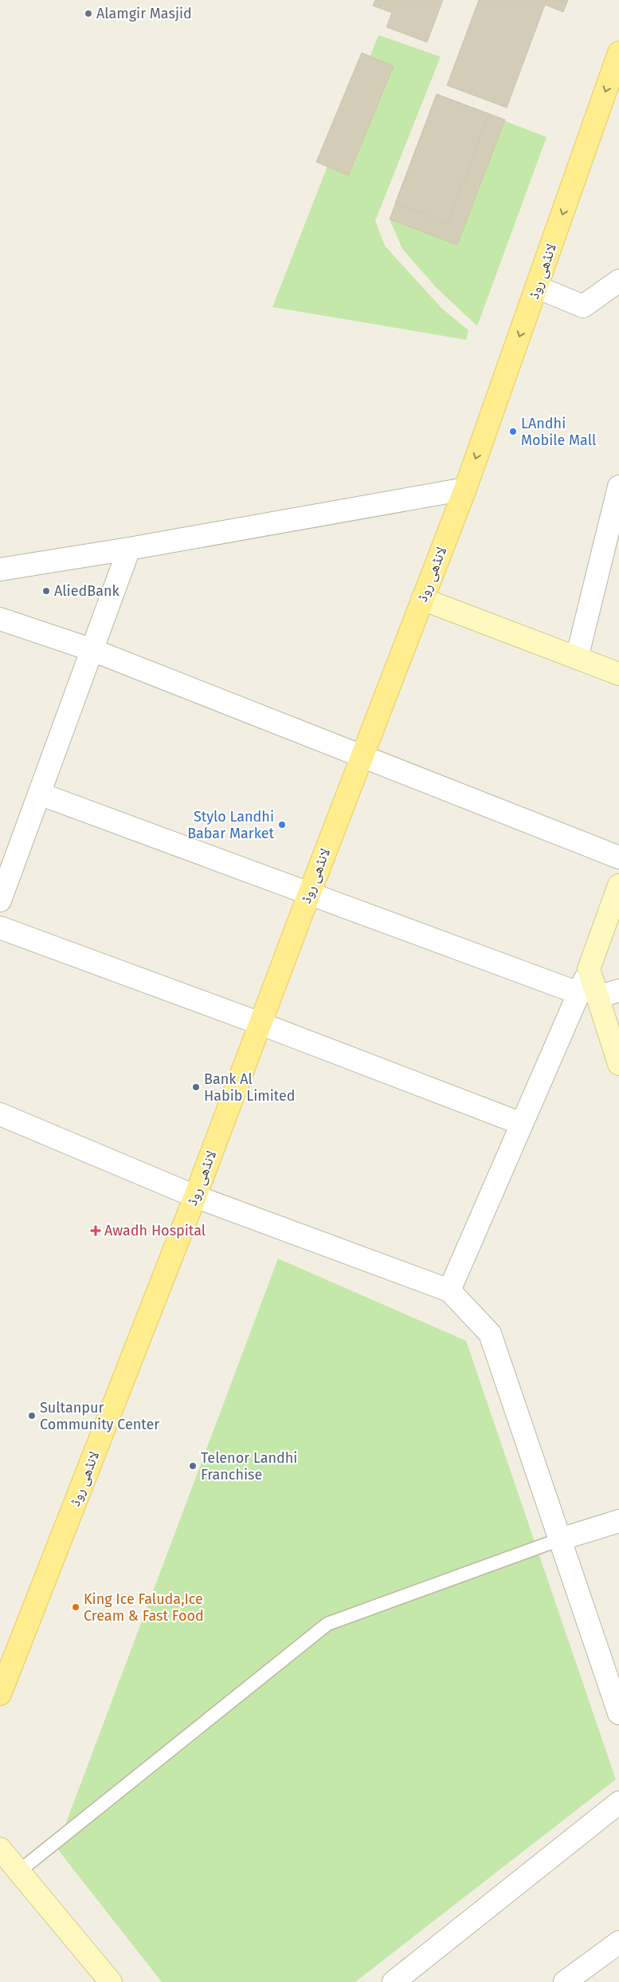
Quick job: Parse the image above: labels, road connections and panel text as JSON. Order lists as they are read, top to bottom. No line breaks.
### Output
{"streets":{"main road":["لانڈھی روڈ"]},"places":{"other":["Alamgir Masjid","LAndhi Mobile Mall","AliedBank","Stylo Landhi Babar Market","Bank Al Habib Limited","Sultanpur Community Center","Telenor Landhi Franchise","King Ice Faluda,Ice Cream & Fast Food"],"health":["Awadh Hospital"]}}
